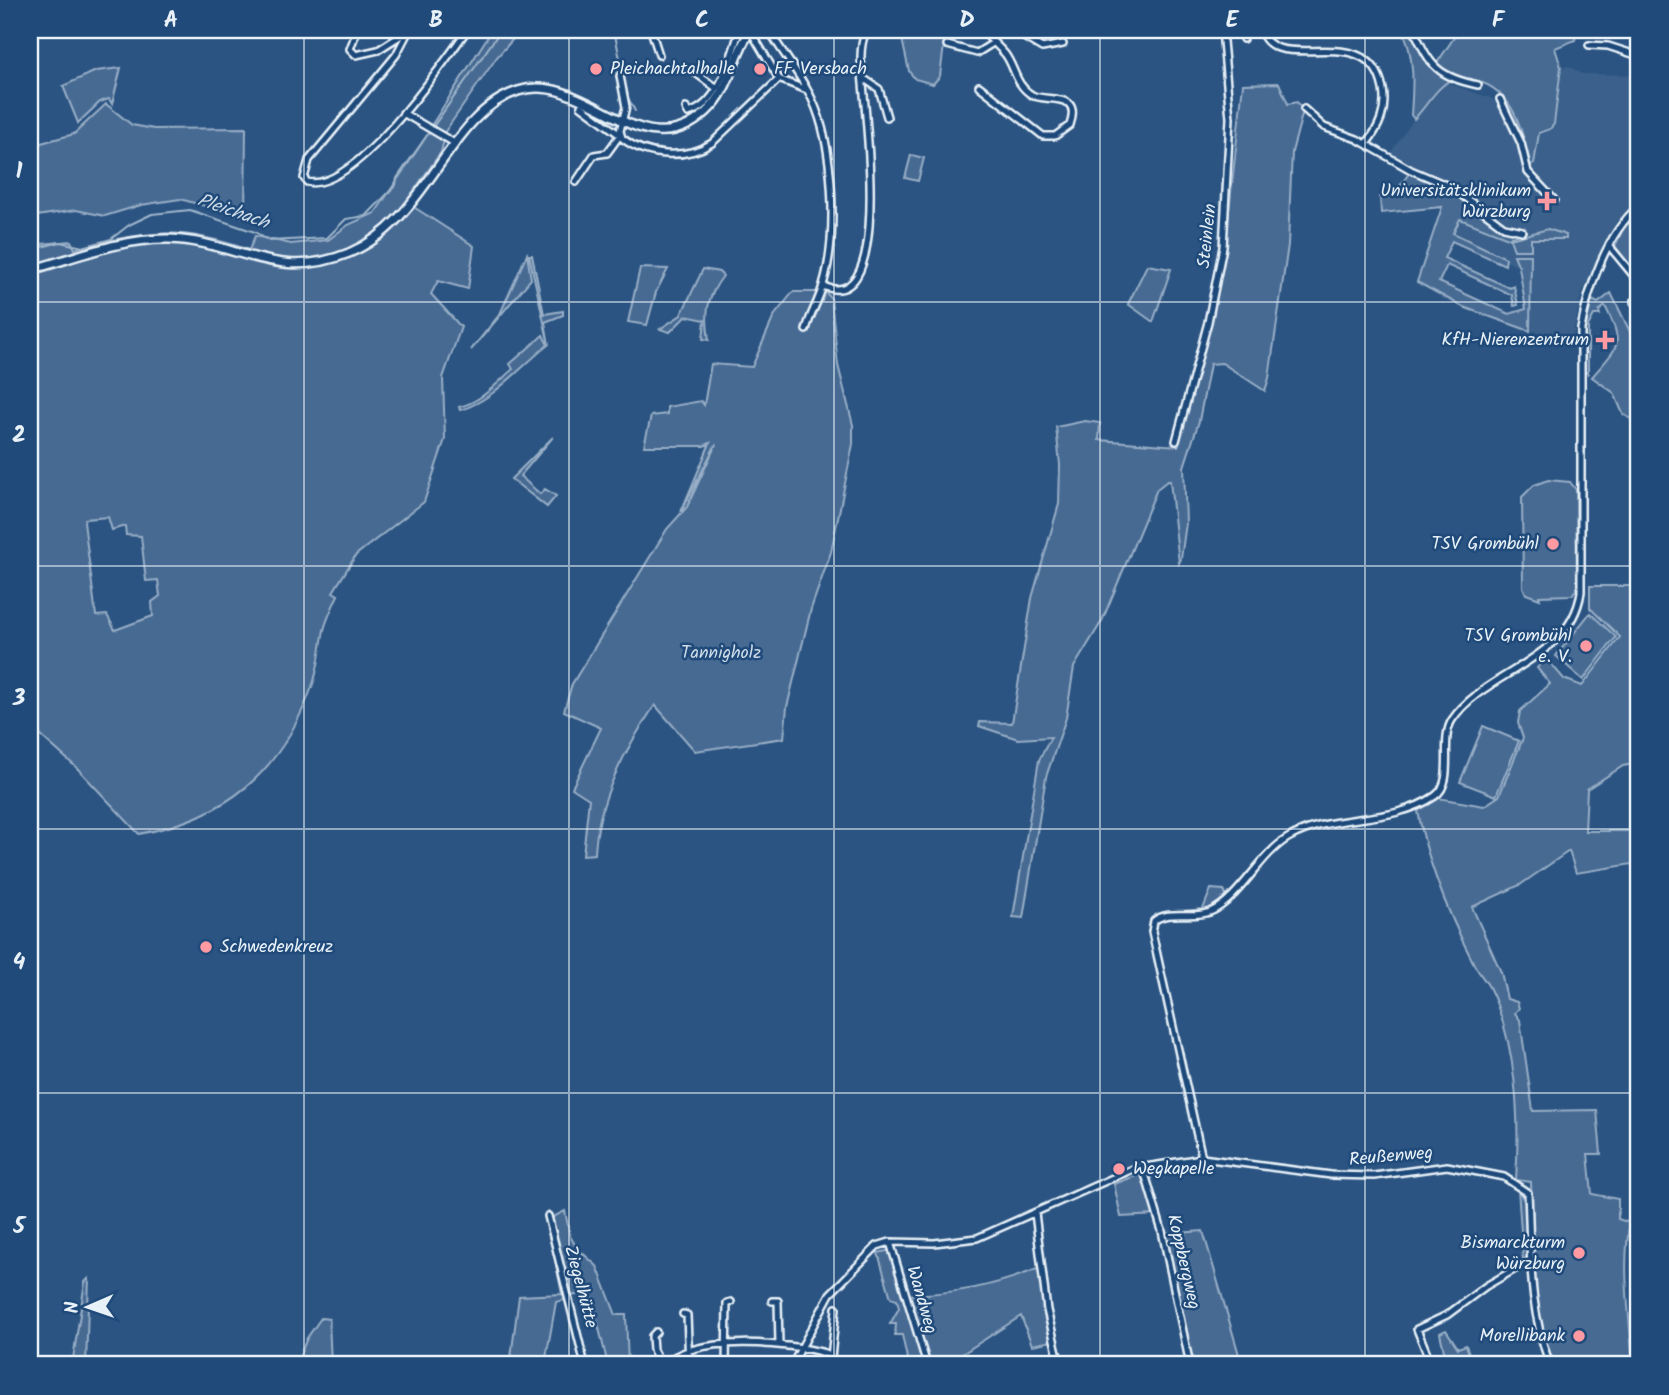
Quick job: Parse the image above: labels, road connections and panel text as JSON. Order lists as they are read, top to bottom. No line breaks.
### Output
{"streets":{"street":["Steinlein","Reußenweg","Koppbergweg","Ziegelhütte","Wandweg"]},"water":["Pleichach"],"parks":["Tannigholz"],"places":{"other":["Pleichachtalhalle","FF Versbach","TSV Grombühl","TSV Grombühl e. V.","Schwedenkreuz","Wegkapelle","Bismarckturm Würzburg","Morellibank"],"health":["Universitätsklinikum Würzburg","KfH-Nierenzentrum"]},"north":"left","grid":{"columns":["A","B","C","D","E","F"],"rows":["1","2","3","4","5"]}}
